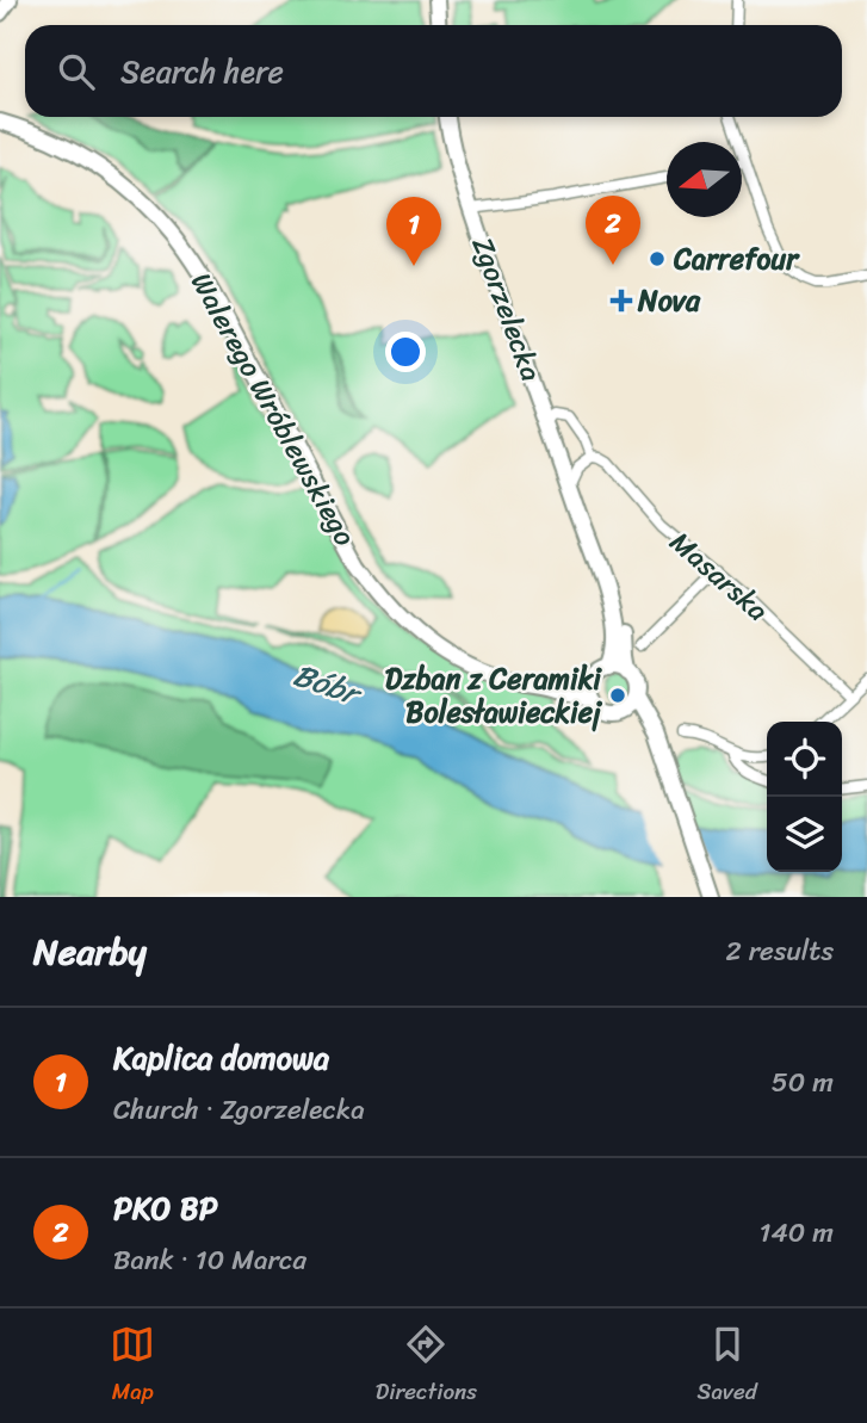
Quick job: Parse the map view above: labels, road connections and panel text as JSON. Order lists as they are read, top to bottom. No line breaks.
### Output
{"streets":{"main road":["Zgorzelecka","Walerego Wróblewskiego"],"street":["Masarska"]},"crossings":[["Zgorzelecka","Walerego Wróblewskiego"],["Zgorzelecka","Masarska"]],"water":["Bóbr"],"places":{"other":["Carrefour","Dzban z Ceramiki Bolesławieckiej"],"health":["Nova"]},"north":"left","page":{"search":"Search here","pins":["2","1"],"heading":["Nearby","2 results"],"list":[{"mark":"1","name":"Kaplica domowa","note":"Church · Zgorzelecka","value":"50 m"},{"mark":"2","name":"PKO BP","note":"Bank · 10 Marca","value":"140 m"}],"nav":["Map","Directions","Saved"]}}
